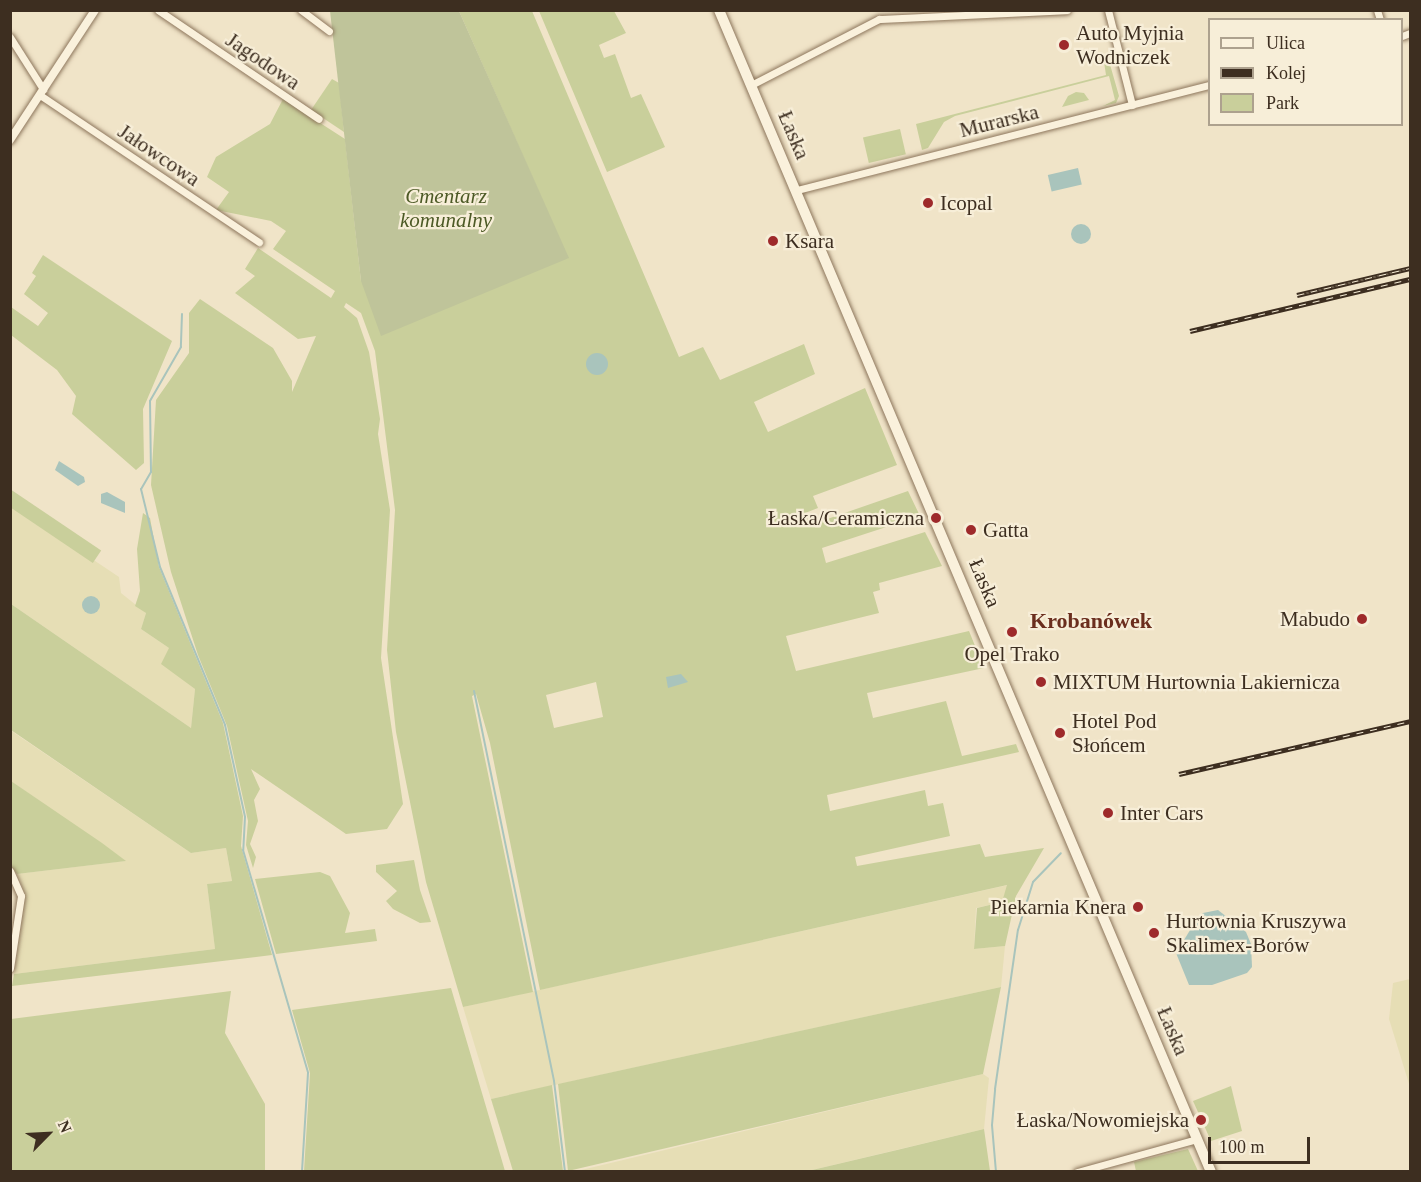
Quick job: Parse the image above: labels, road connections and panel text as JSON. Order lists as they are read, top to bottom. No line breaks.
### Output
{"streets":{"main road":["Łaska"],"street":["Jagodowa","Murarska","Jałowcowa"]},"crossings":[["Murarska","Łaska"]],"districts":["Krobanówek"],"parks":["Cmentarz komunalny"],"places":["Auto Myjnia Wodniczek","Icopal","Ksara","Łaska/Ceramiczna","Gatta","Mabudo","Opel Trako","MIXTUM Hurtownia Lakiernicza","Hotel Pod Słońcem","Inter Cars","Piekarnia Knera","Hurtownia Kruszywa Skalimex-Borów","Łaska/Nowomiejska"],"legend":["Ulica","Kolej","Park"],"scale_bar":"100 m","north":"top right"}
